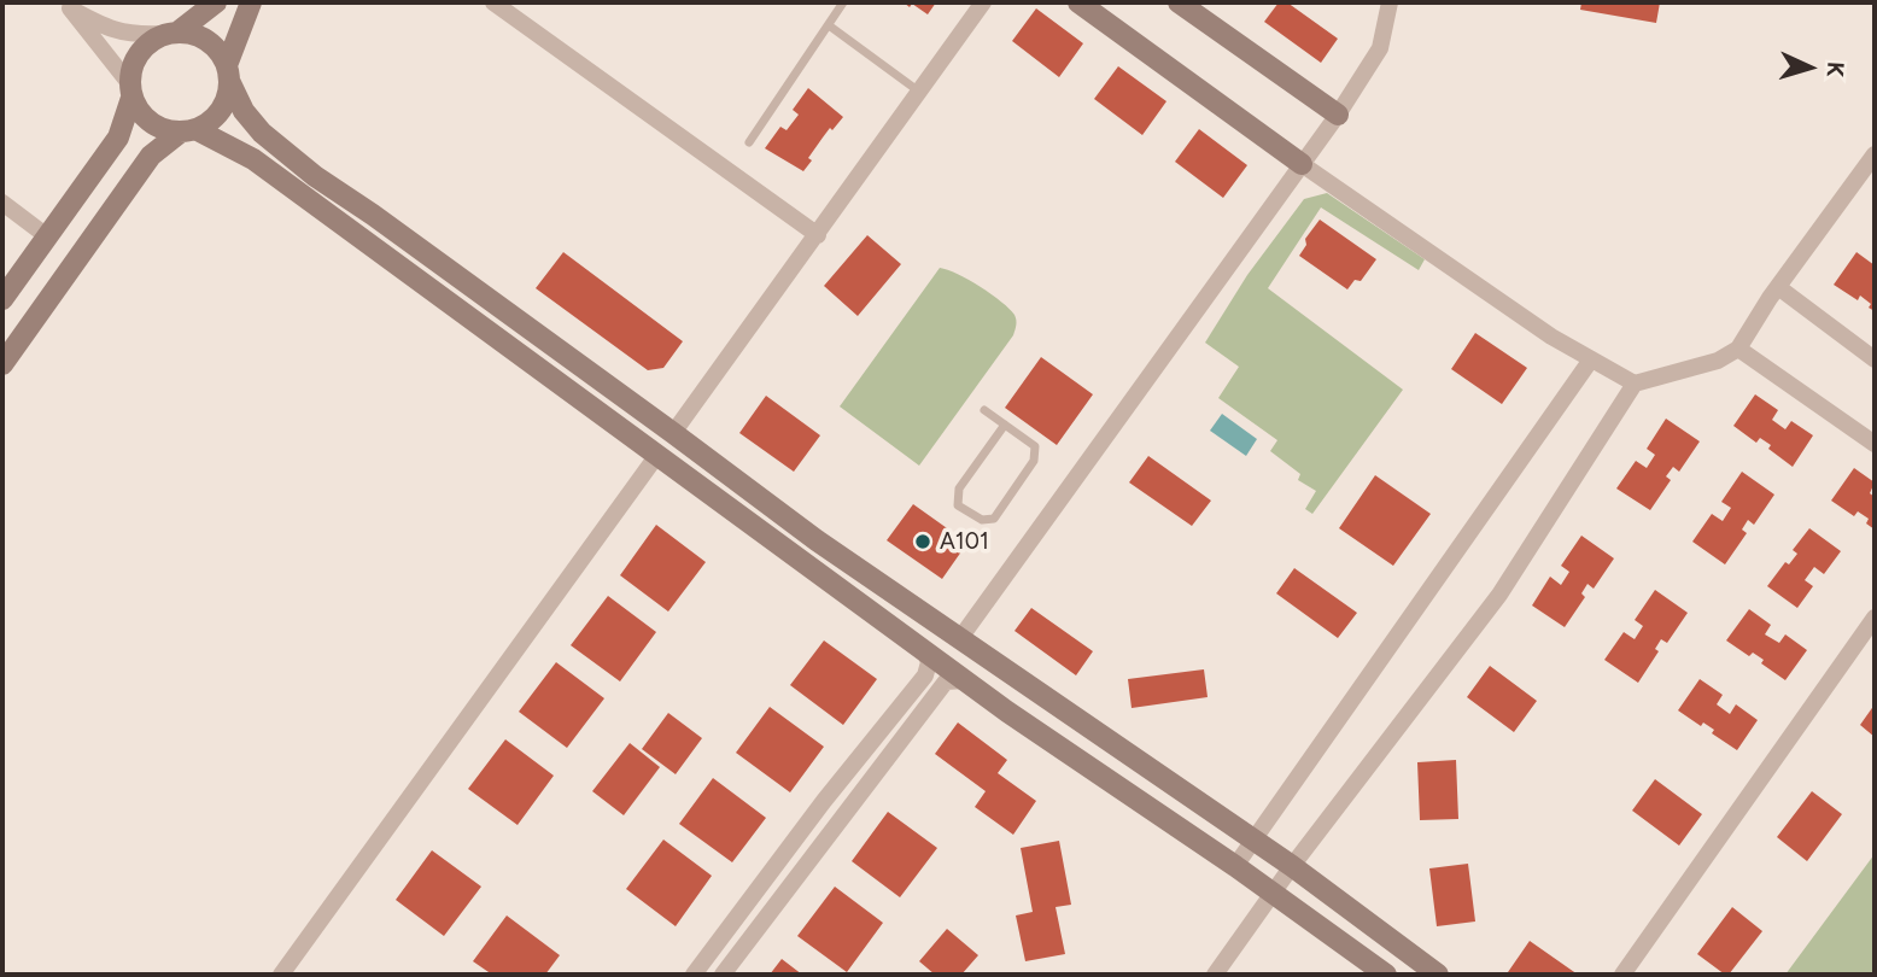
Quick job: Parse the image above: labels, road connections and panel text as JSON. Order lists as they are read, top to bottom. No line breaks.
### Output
{"places":["A101"],"north":"right"}
